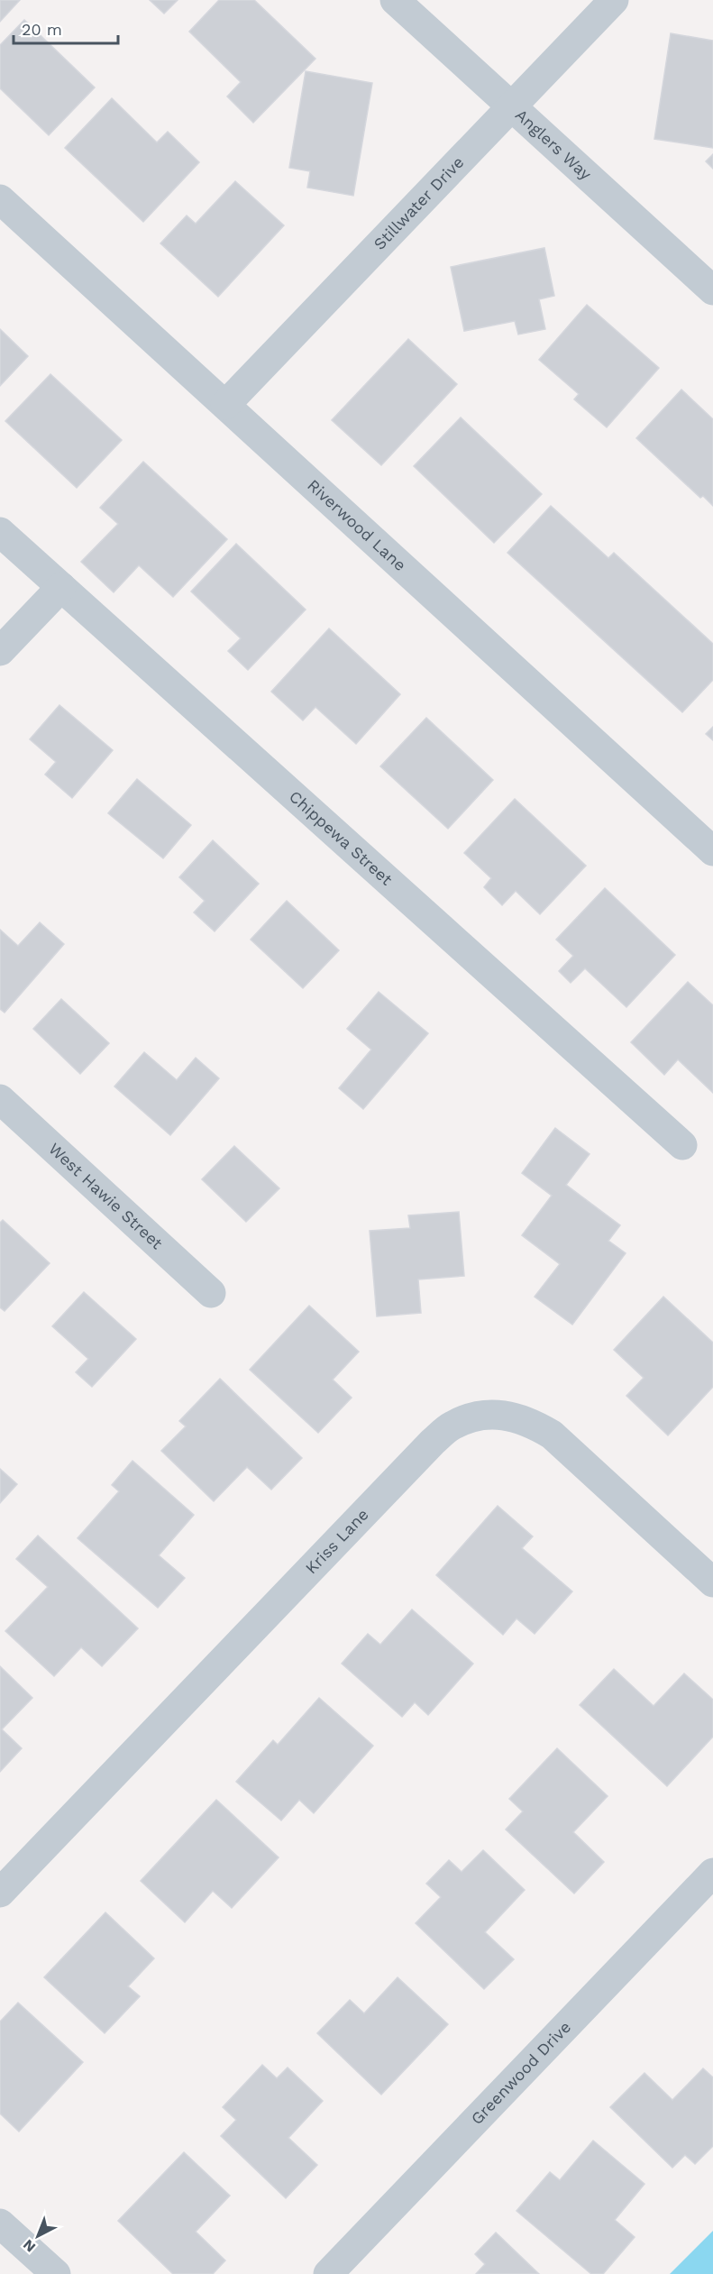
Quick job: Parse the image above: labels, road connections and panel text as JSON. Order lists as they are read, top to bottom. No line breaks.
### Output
{"streets":{"street":["Anglers Way","Stillwater Drive","Riverwood Lane","Chippewa Street","West Hawie Street","Kriss Lane","Greenwood Drive"]},"crossings":[["Anglers Way","Stillwater Drive"],["Stillwater Drive","Riverwood Lane"]],"scale_bar":"20 m","north":"bottom left"}
